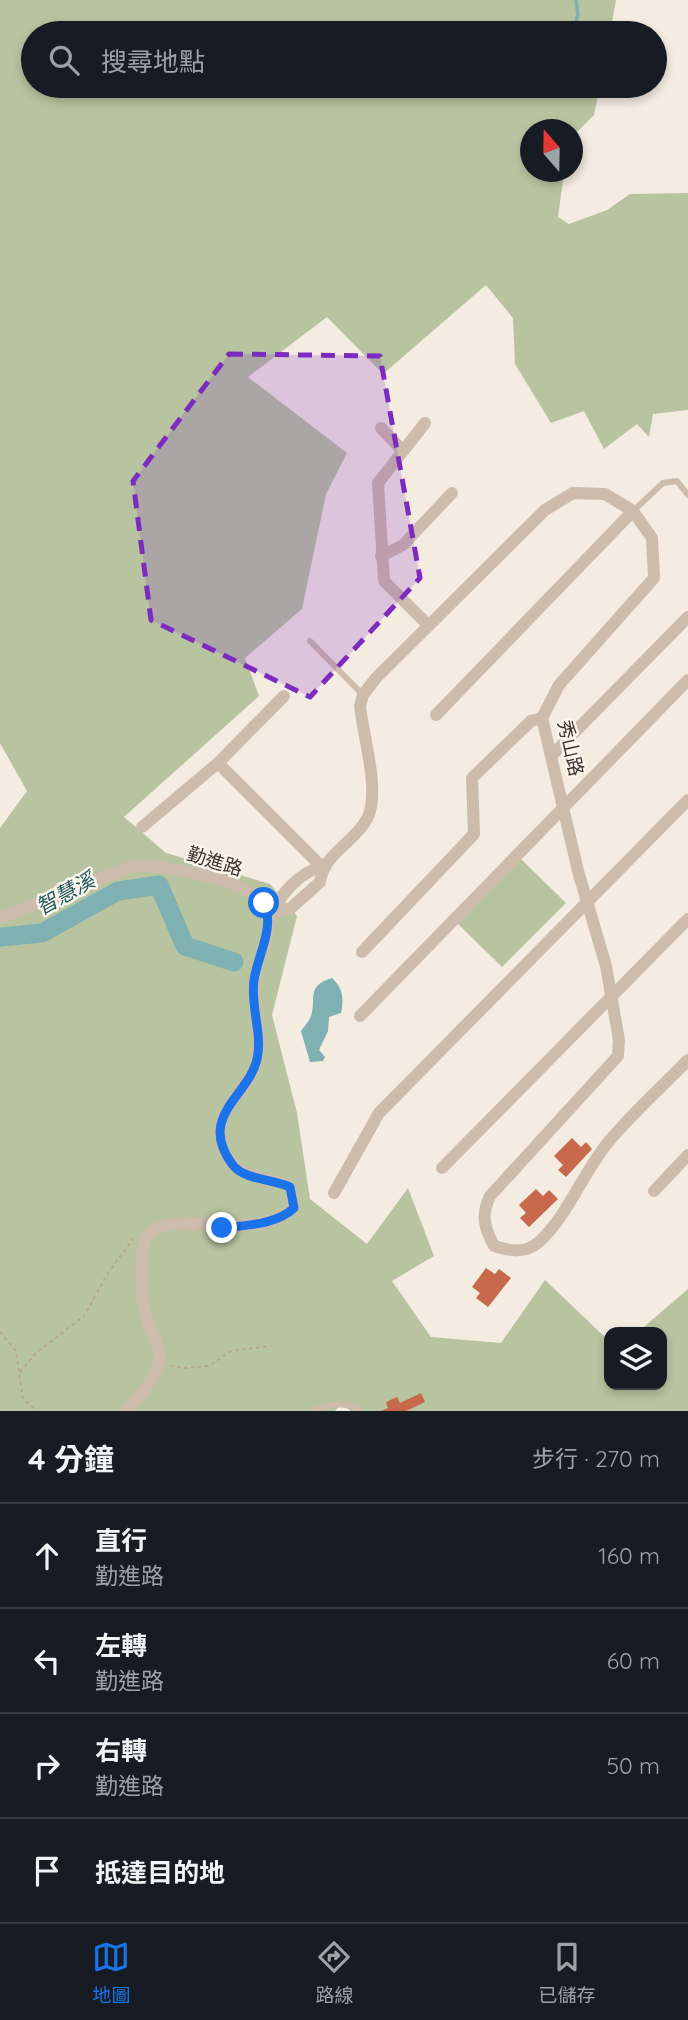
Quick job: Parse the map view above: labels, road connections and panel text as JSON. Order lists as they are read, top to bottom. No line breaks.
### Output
{"streets":{"street":["秀山路","勤進路"]},"water":["智慧溪"],"north":"top","page":{"search":"搜尋地點","heading":["4 分鐘","步行 · 270 m"],"list":[["直行","勤進路","160 m"],["左轉","勤進路","60 m"],["右轉","勤進路","50 m"],"抵達目的地"],"nav":["地圖","路線","已儲存"]}}
